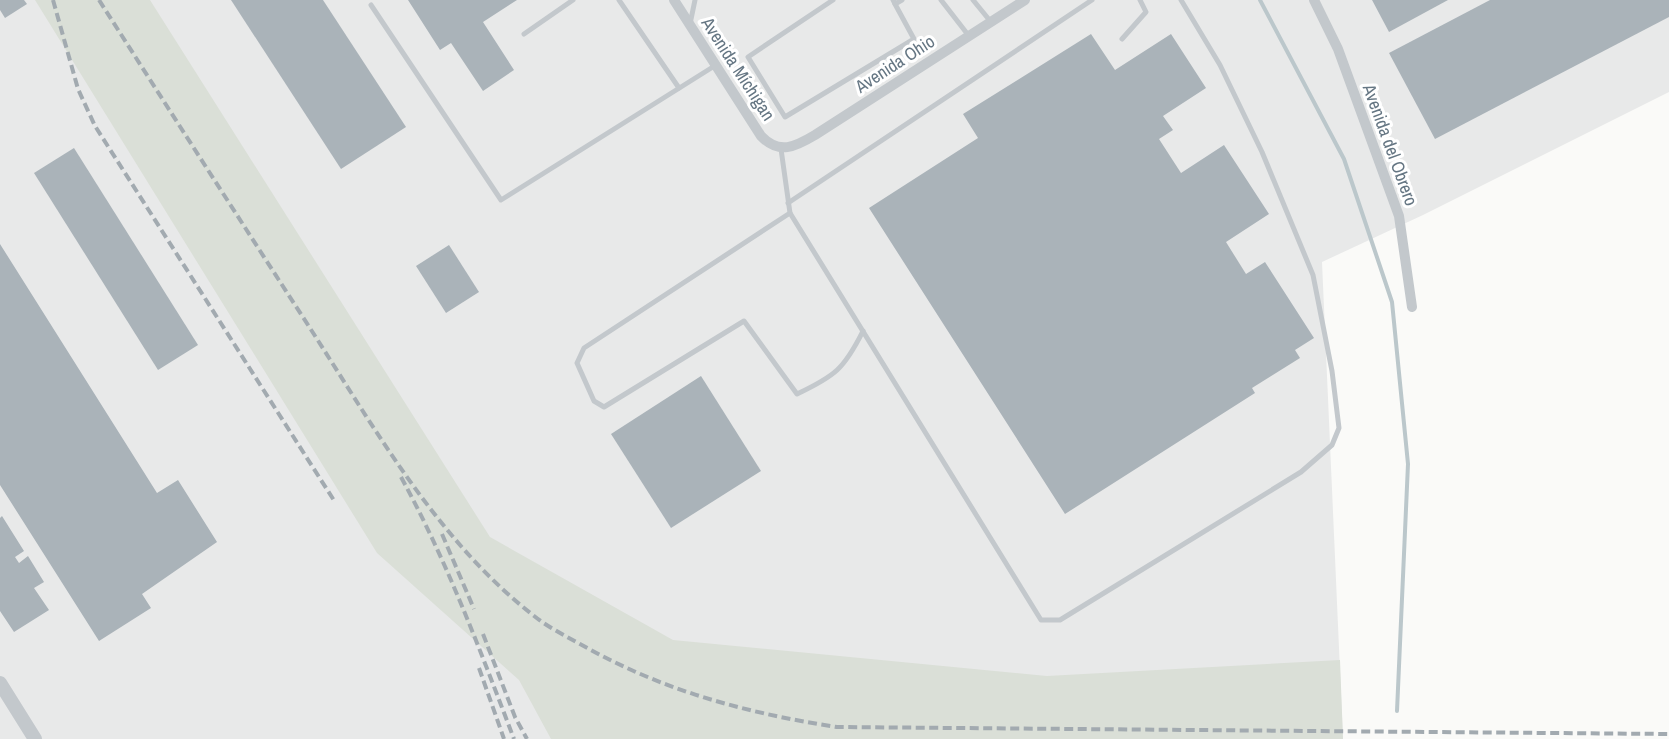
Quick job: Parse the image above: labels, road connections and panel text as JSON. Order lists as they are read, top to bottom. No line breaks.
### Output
{"streets":{"street":["Avenida Ohio","Avenida Míchigan","Avenida del Obrero"]},"crossings":[["Avenida Ohio","Avenida Míchigan"]]}
